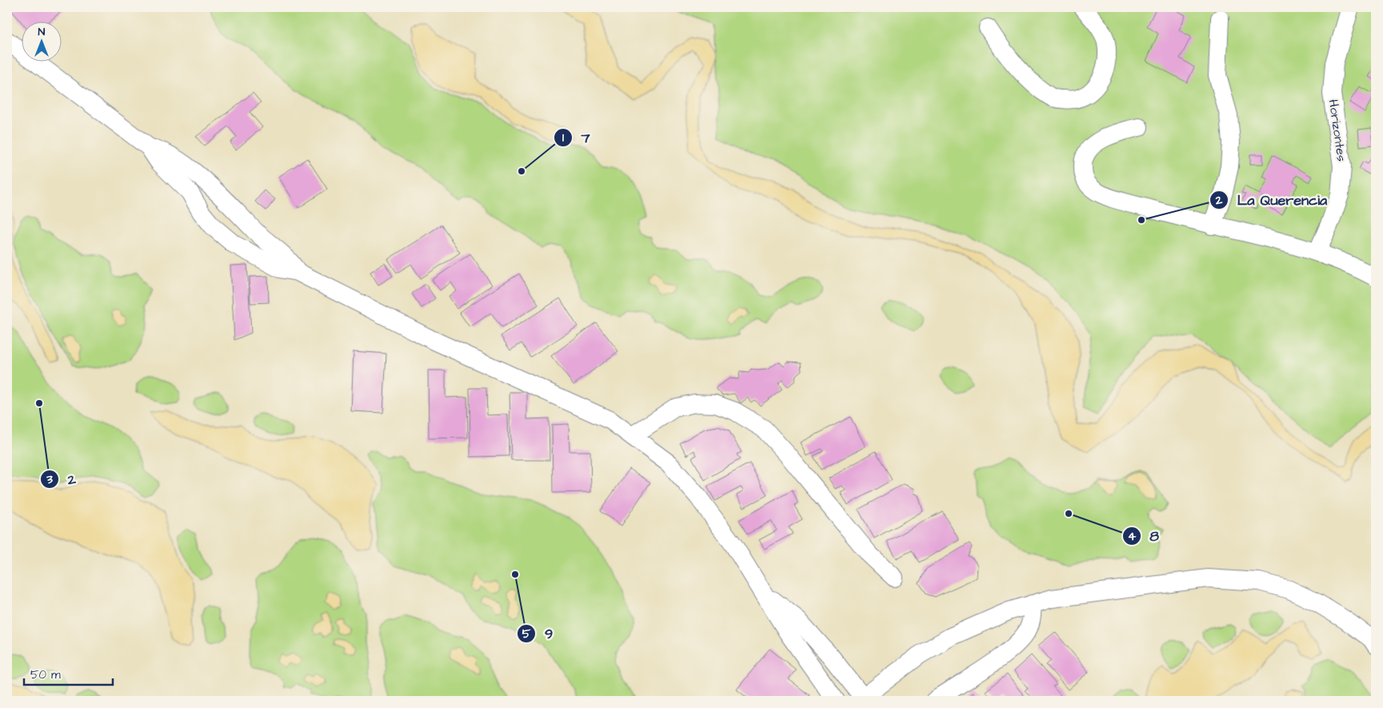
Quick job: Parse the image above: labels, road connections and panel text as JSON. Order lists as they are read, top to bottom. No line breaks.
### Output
{"streets":{"street":["Horizontes"]},"places":["7","La Querencia","2","8","9"],"scale_bar":"50 m","north":"top"}
